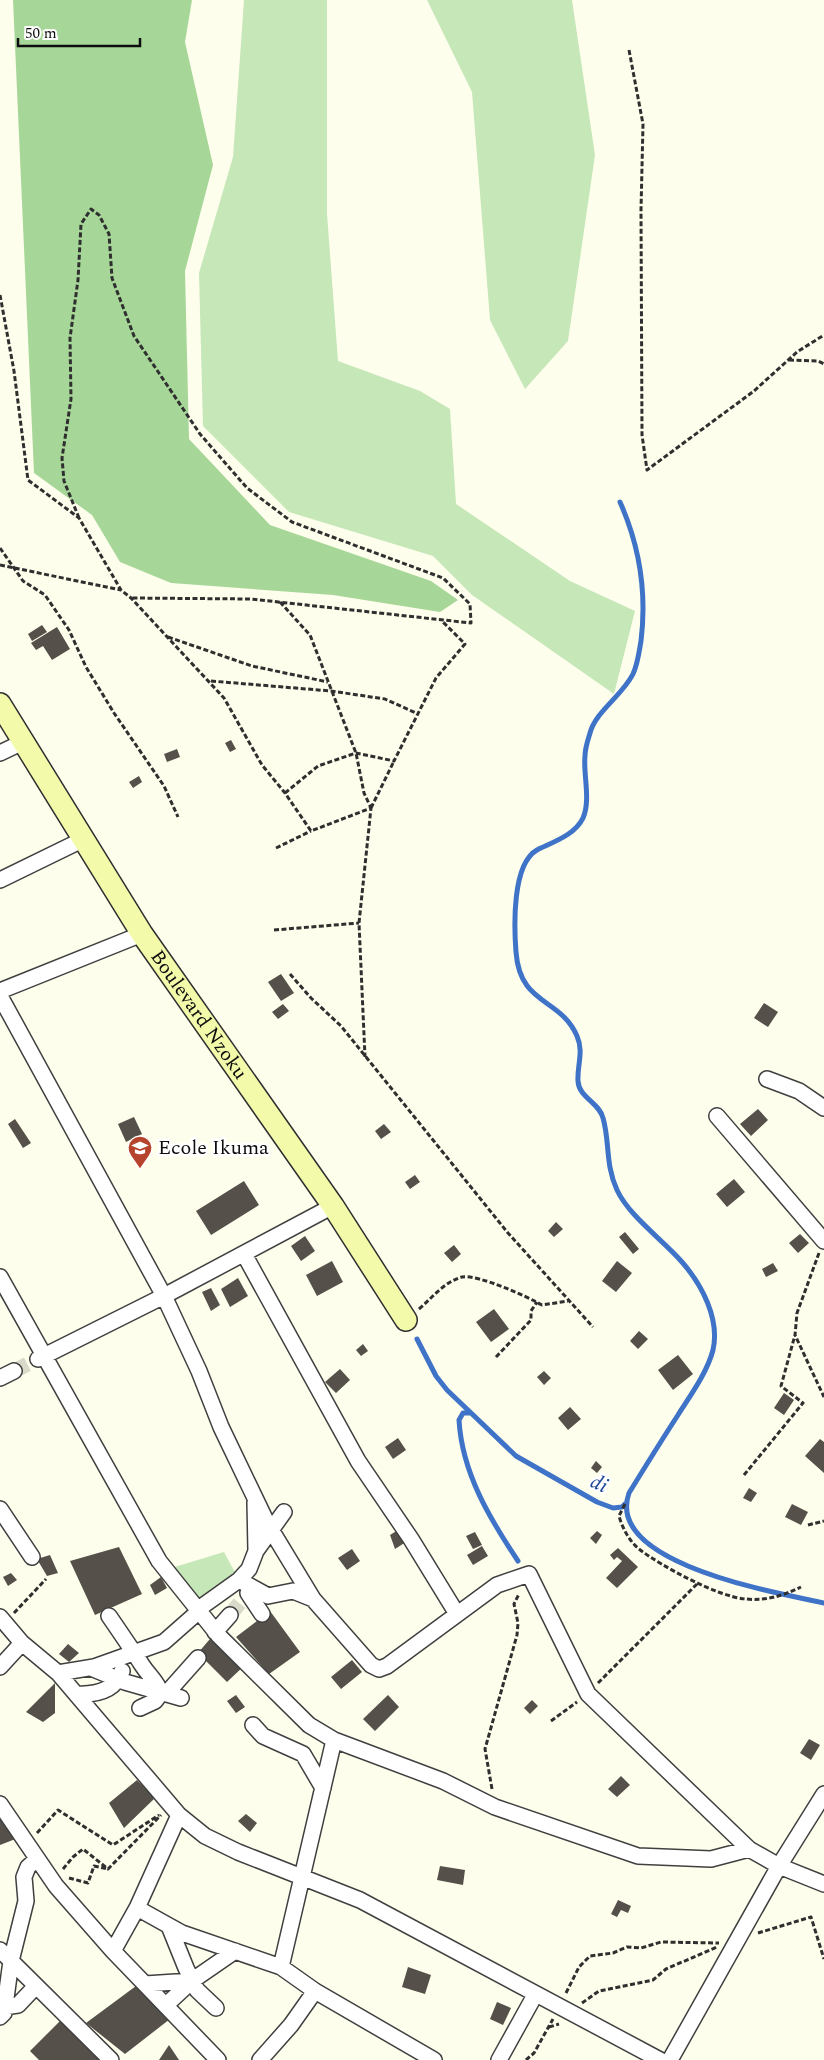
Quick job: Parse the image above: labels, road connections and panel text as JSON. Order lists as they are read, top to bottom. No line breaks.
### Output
{"streets":{"street":["Boulevard Nzoku"]},"water":["di"],"places":{"school or university":["Ecole Ikuma"]},"scale_bar":"50 m"}
